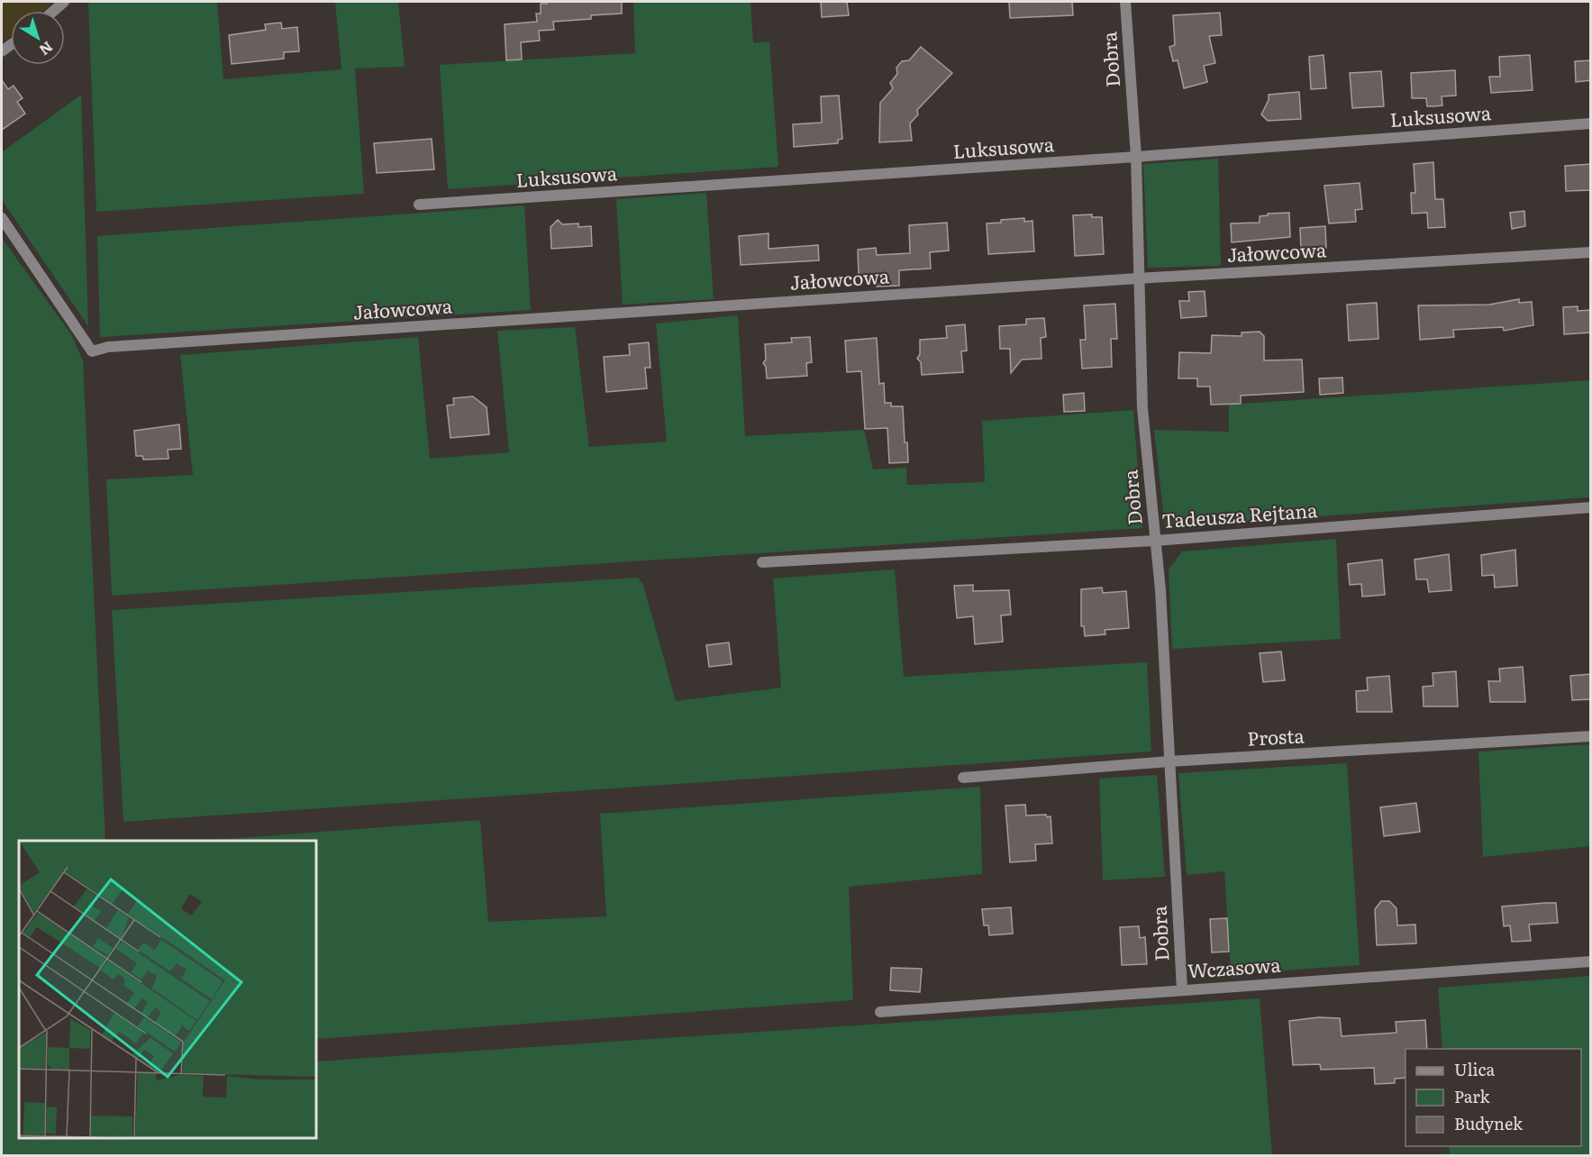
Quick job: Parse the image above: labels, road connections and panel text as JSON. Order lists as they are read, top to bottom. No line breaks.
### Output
{"streets":{"street":["Dobra","Luksusowa","Jałowcowa","Tadeusza Rejtana","Prosta","Wczasowa"]},"crossings":[["Dobra","Luksusowa"],["Dobra","Jałowcowa"],["Dobra","Tadeusza Rejtana"],["Dobra","Prosta"],["Dobra","Wczasowa"]],"legend":["Ulica","Park","Budynek"],"north":"bottom right"}
